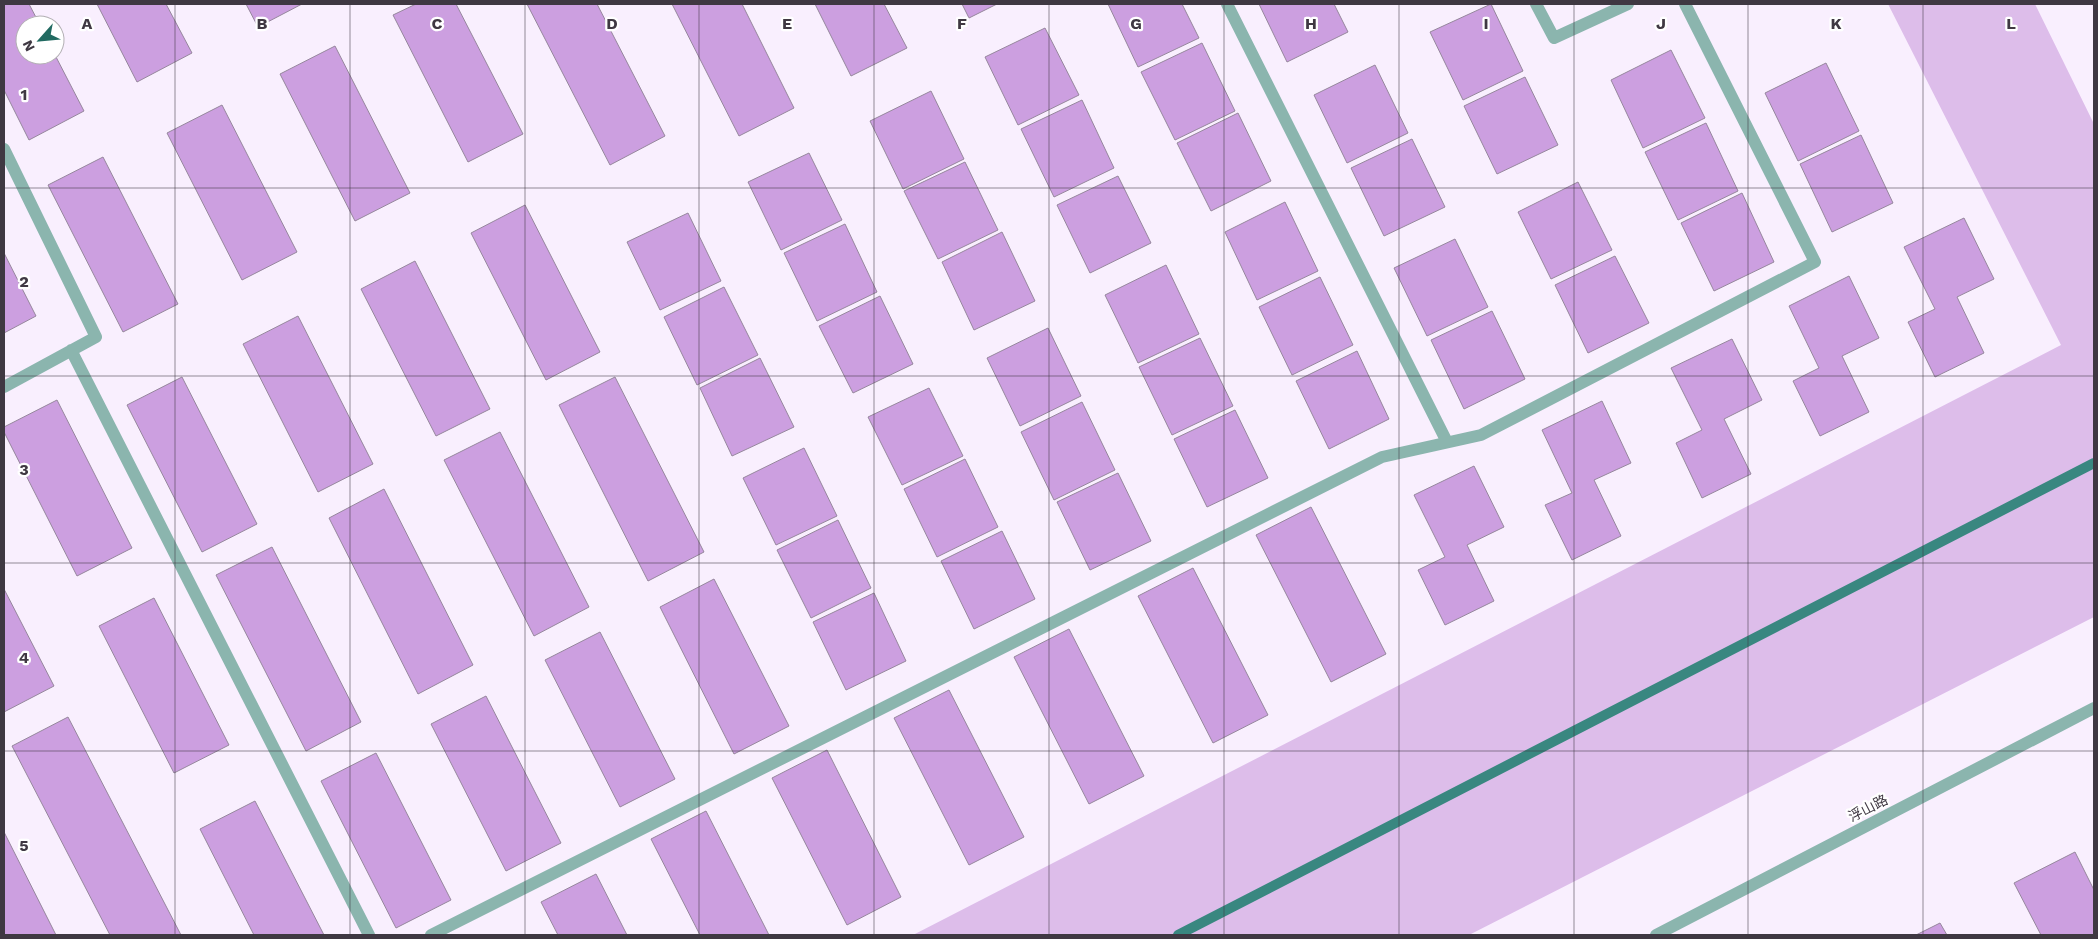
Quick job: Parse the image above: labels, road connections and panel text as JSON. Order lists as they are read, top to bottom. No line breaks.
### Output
{"streets":{"street":["浮山路"]},"north":"bottom left","grid":{"columns":["A","B","C","D","E","F","G","H","I","J","K","L"],"rows":["1","2","3","4","5"]}}
